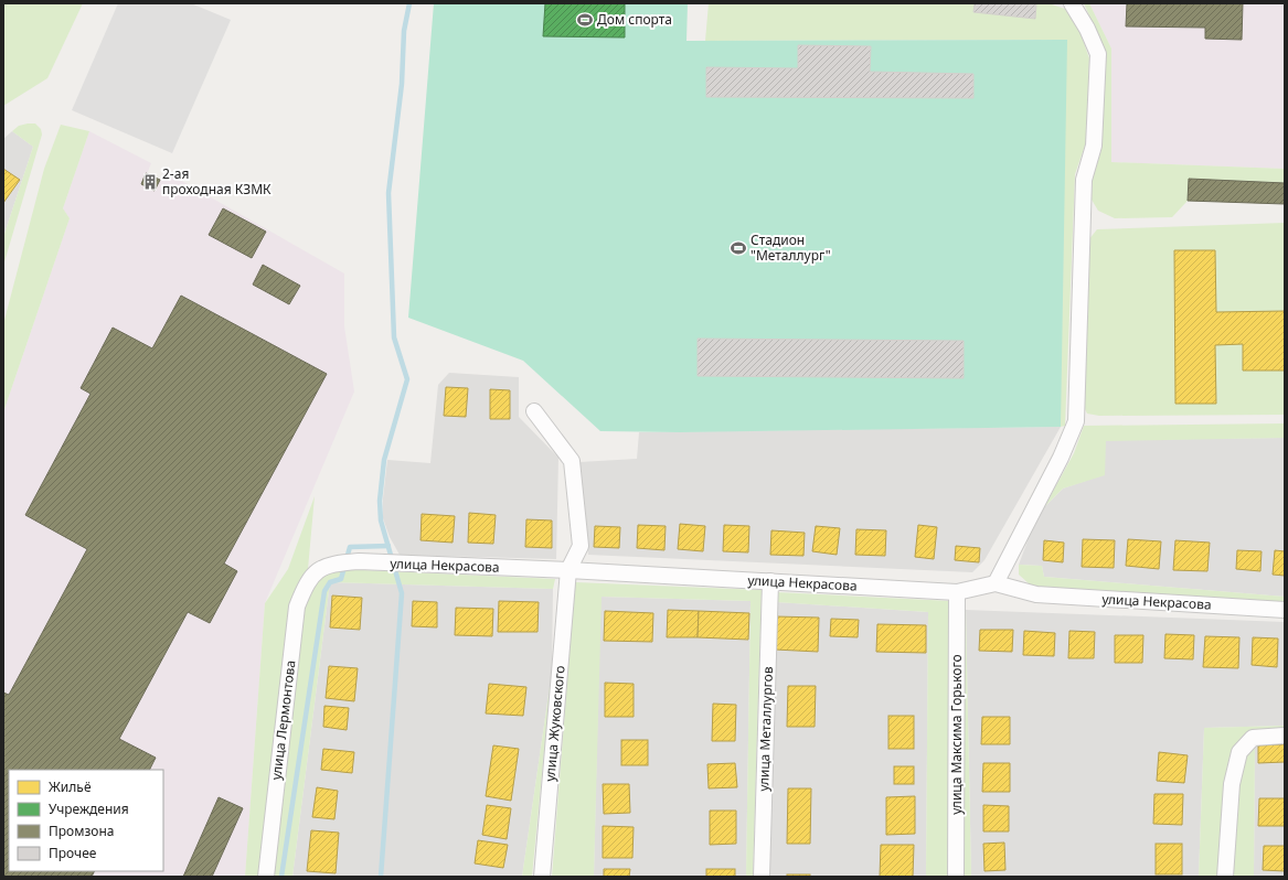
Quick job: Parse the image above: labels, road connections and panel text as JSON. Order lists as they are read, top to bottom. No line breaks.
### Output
{"streets":{"street":["улица Некрасова","улица Лермонтова","улица Жуковского","улица Металлургов","улица Максима Горького"]},"crossings":[["улица Некрасова","улица Лермонтова"],["улица Некрасова","улица Жуковского"],["улица Некрасова","улица Металлургов"],["улица Некрасова","улица Максима Горького"]],"places":{"sports":["Дом спорта","Стадион \"Металлург\""],"building":["2-ая проходная КЗМК"]},"legend":["Жильё","Учреждения","Промзона","Прочее"]}
